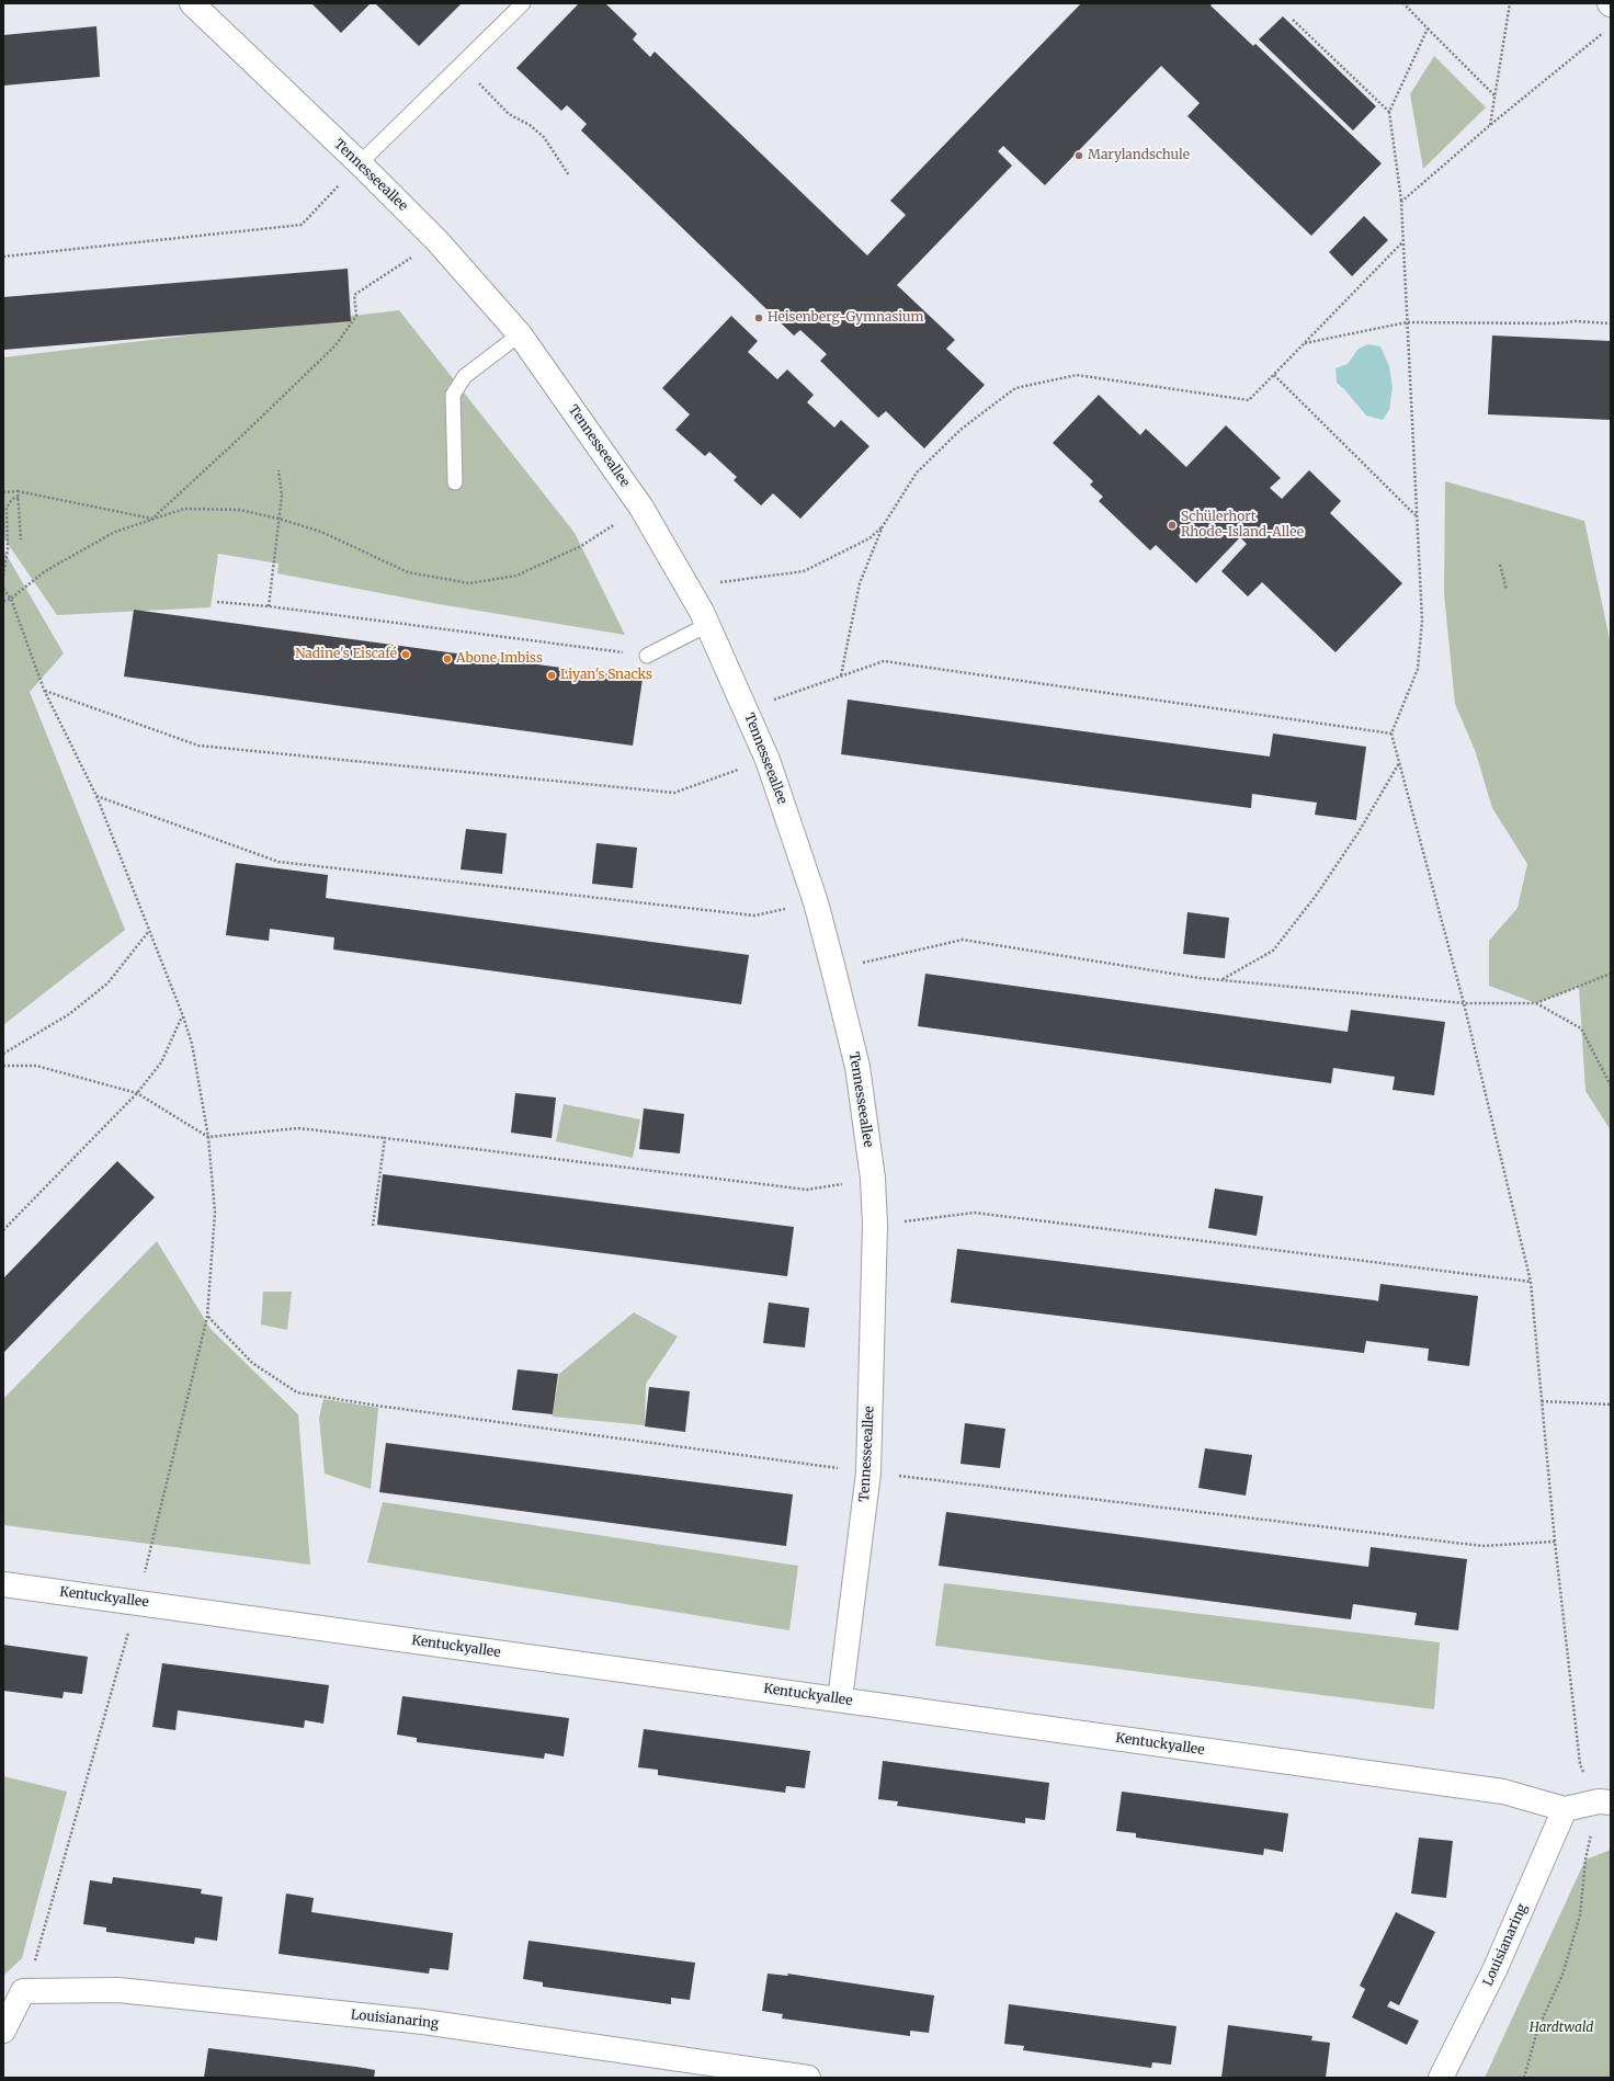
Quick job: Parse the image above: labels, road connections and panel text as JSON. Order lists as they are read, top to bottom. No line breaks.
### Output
{"streets":{"street":["Tennesseeallee","Kentuckyallee","Louisianaring"]},"crossings":[["Tennesseeallee","Kentuckyallee"],["Kentuckyallee","Louisianaring"]],"parks":["Hardtwald"],"places":["Marylandschule","Heisenberg-Gymnasium","Schülerhort Rhode-Island-Allee","Nadine's Eiscafé","Abone Imbiss","Liyan's Snacks"]}
